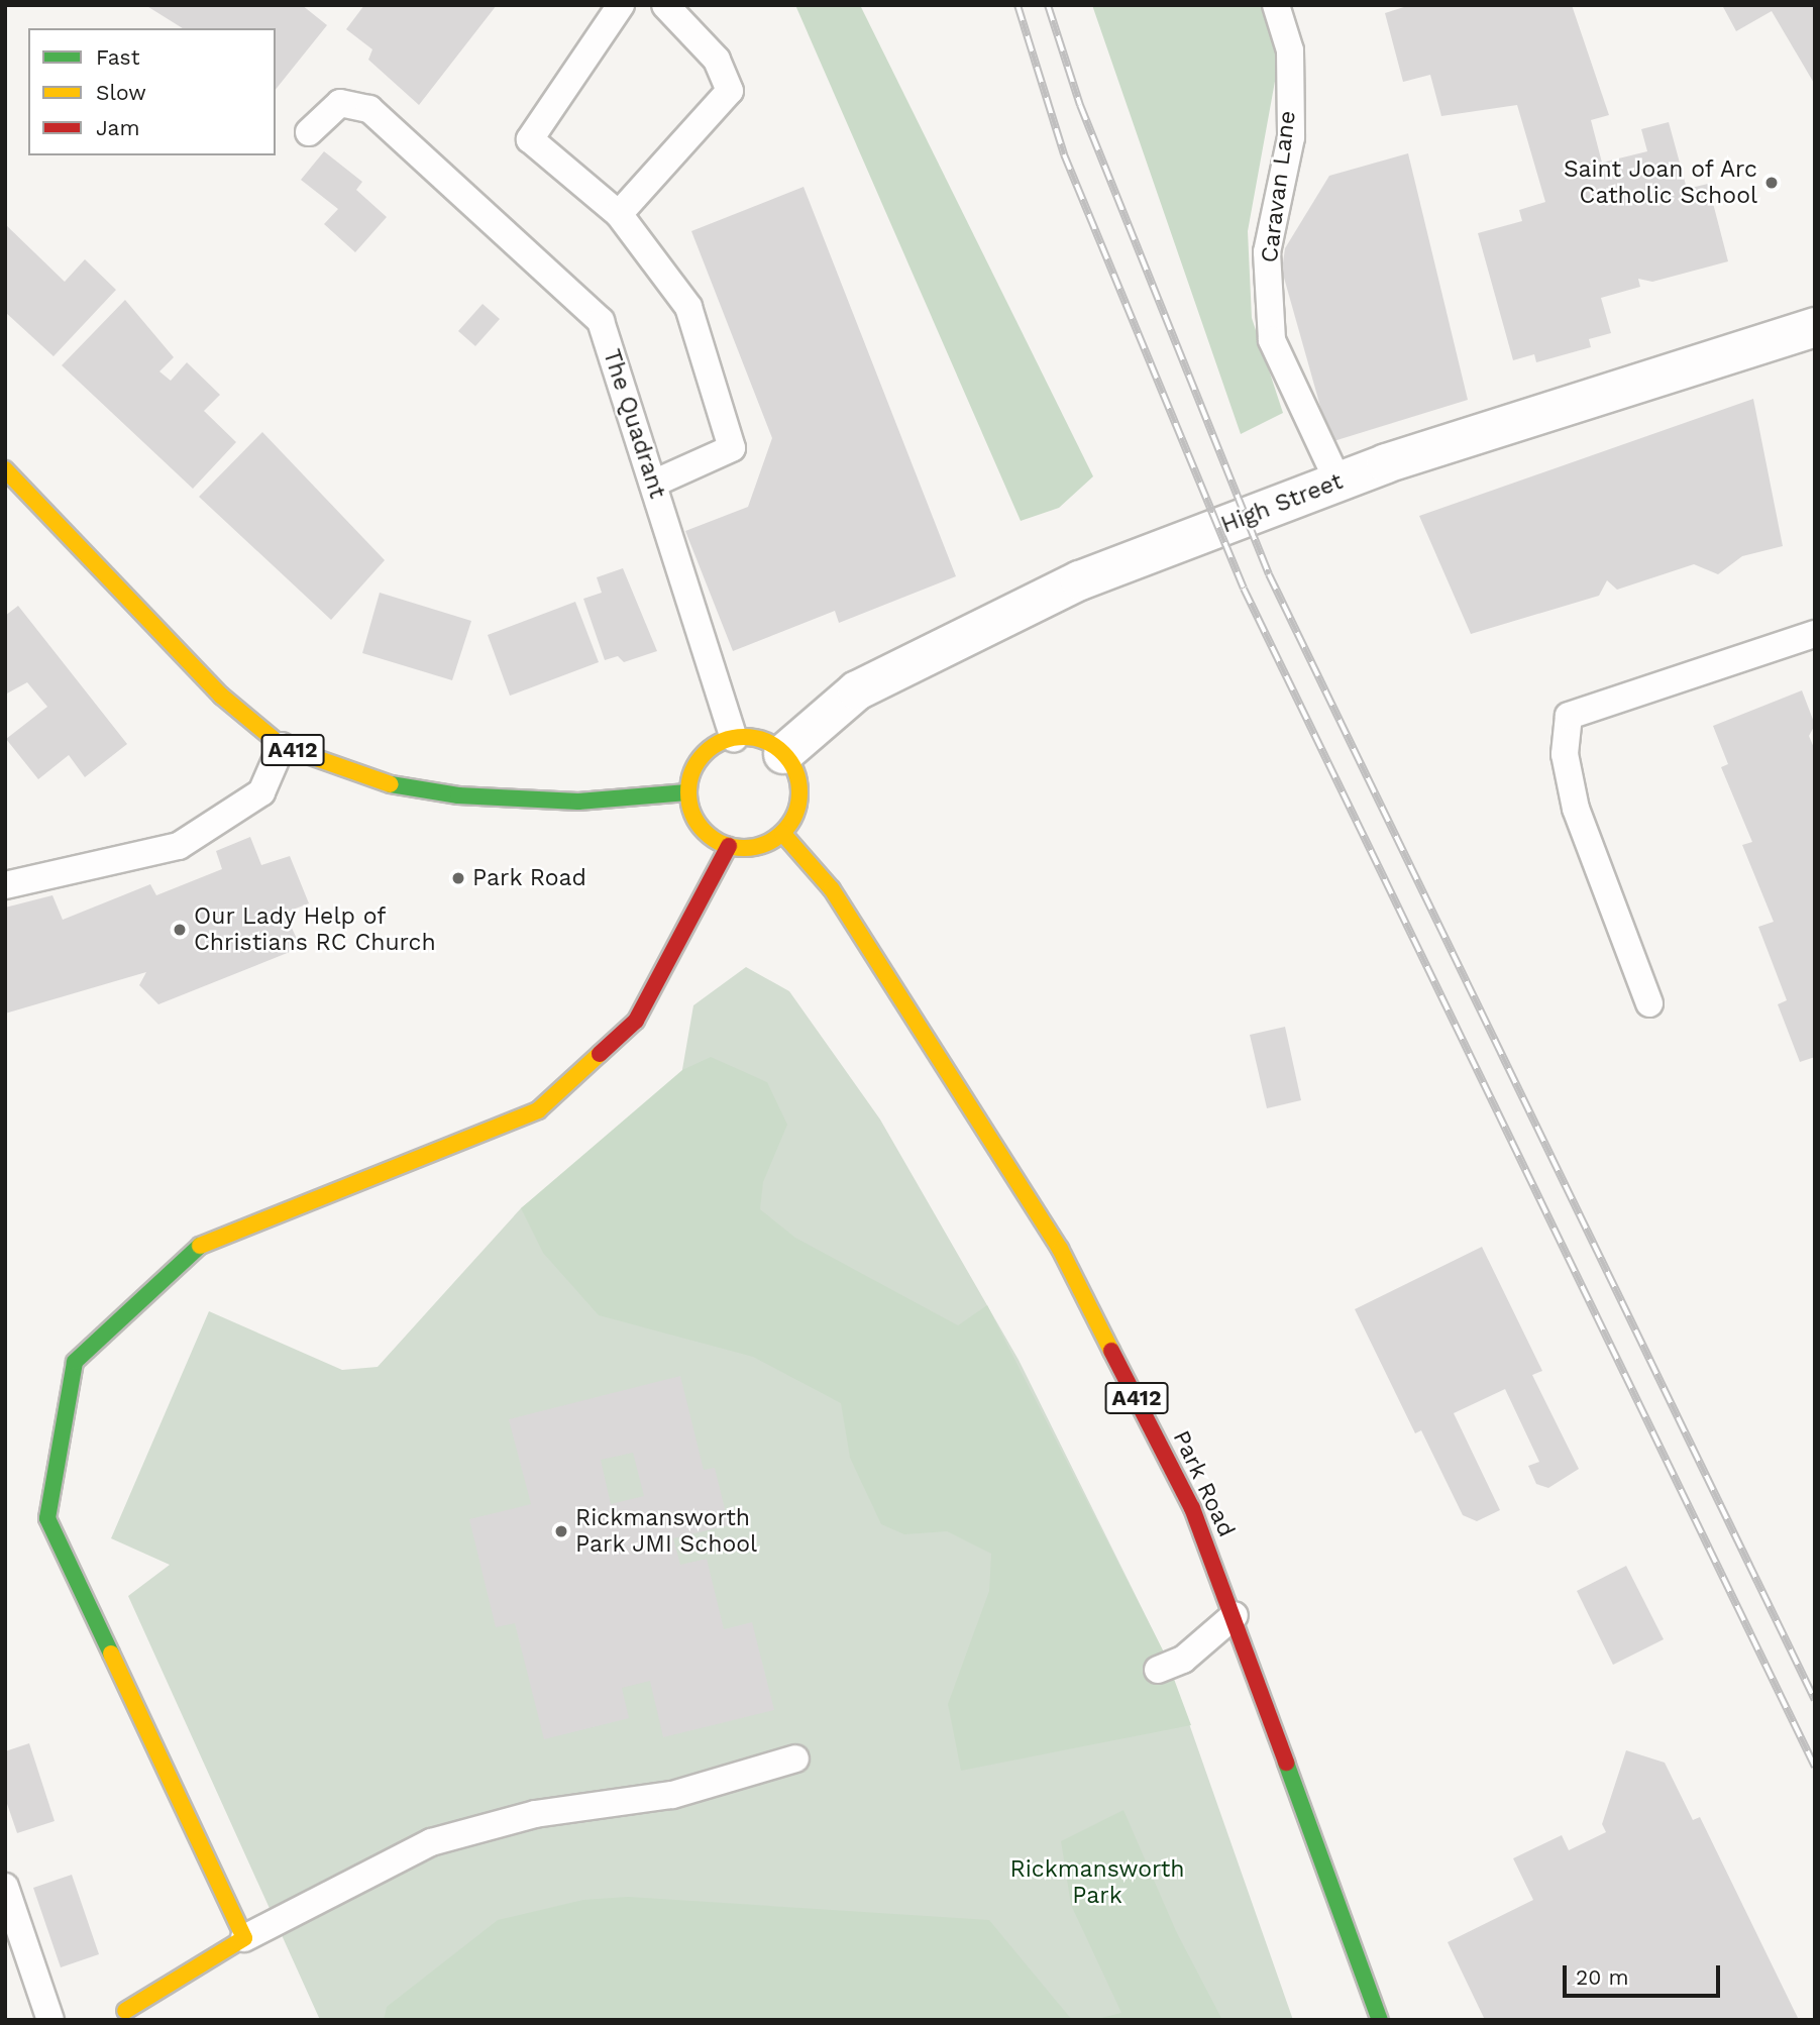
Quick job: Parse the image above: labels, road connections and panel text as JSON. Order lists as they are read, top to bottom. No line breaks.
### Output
{"streets":{"main road":["A412","Park Road"],"street":["High Street"],"lane":["Caravan Lane","The Quadrant"]},"crossings":[["Caravan Lane","High Street"],["The Quadrant","High Street"],["The Quadrant","A412"],["The Quadrant","Park Road"],["High Street","A412"],["High Street","Park Road"],["A412","Park Road"]],"parks":["Rickmansworth Park"],"places":["Saint Joan of Arc Catholic School","Park Road","Our Lady Help of Christians RC Church","Rickmansworth Park JMI School"],"legend":["Fast","Slow","Jam"],"scale_bar":"20 m"}
